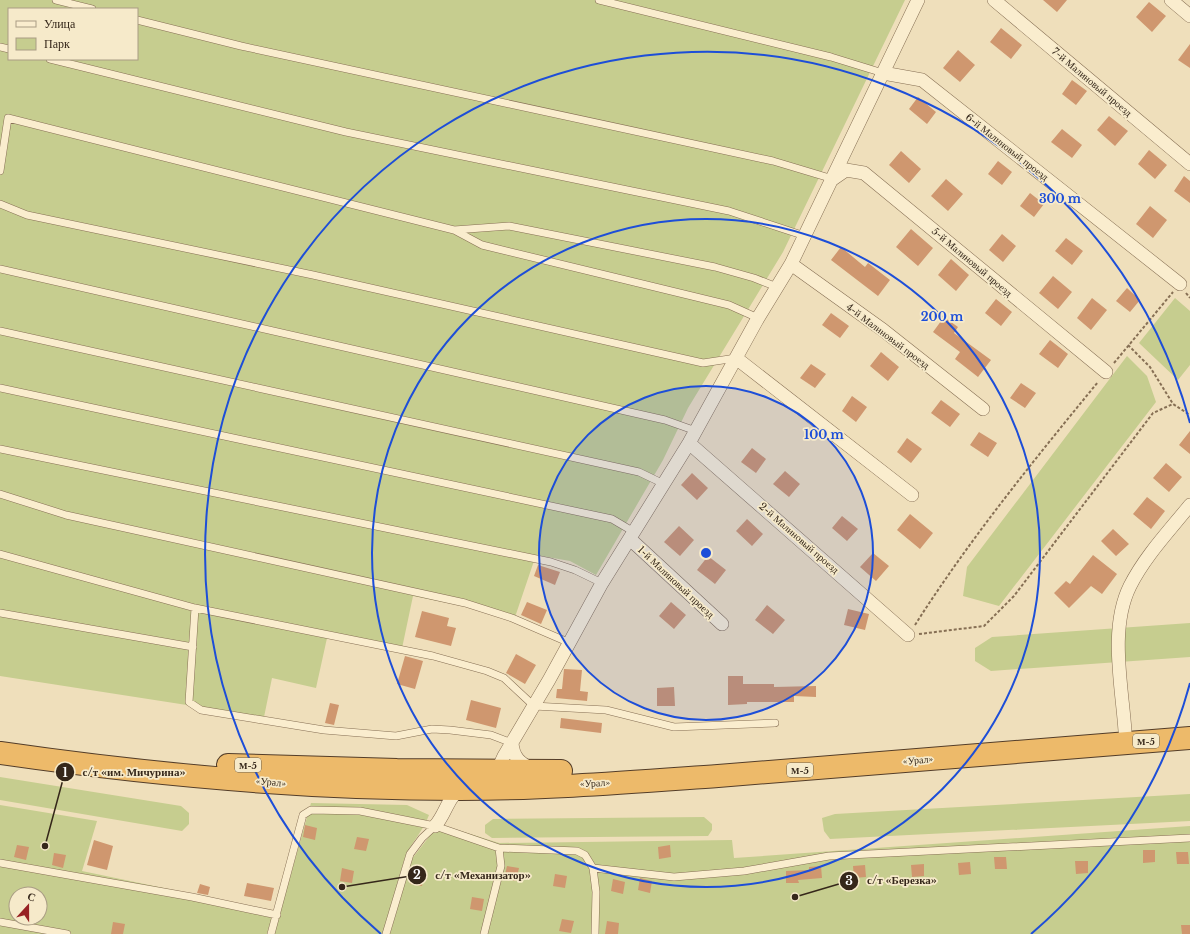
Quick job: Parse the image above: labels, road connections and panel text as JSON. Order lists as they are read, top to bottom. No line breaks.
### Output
{"streets":{"highway":["М-5","«Урал»"],"street":["7-й Малиновый проезд","6-й Малиновый проезд","5-й Малиновый проезд","4-й Малиновый проезд","2-й Малиновый проезд","1-й Малиновый проезд"]},"places":["с/т «им. Мичурина»","с/т «Механизатор»","с/т «Березка»"],"legend":["Улица","Парк"],"north":"top","rings":["300 m","200 m","100 m"]}
